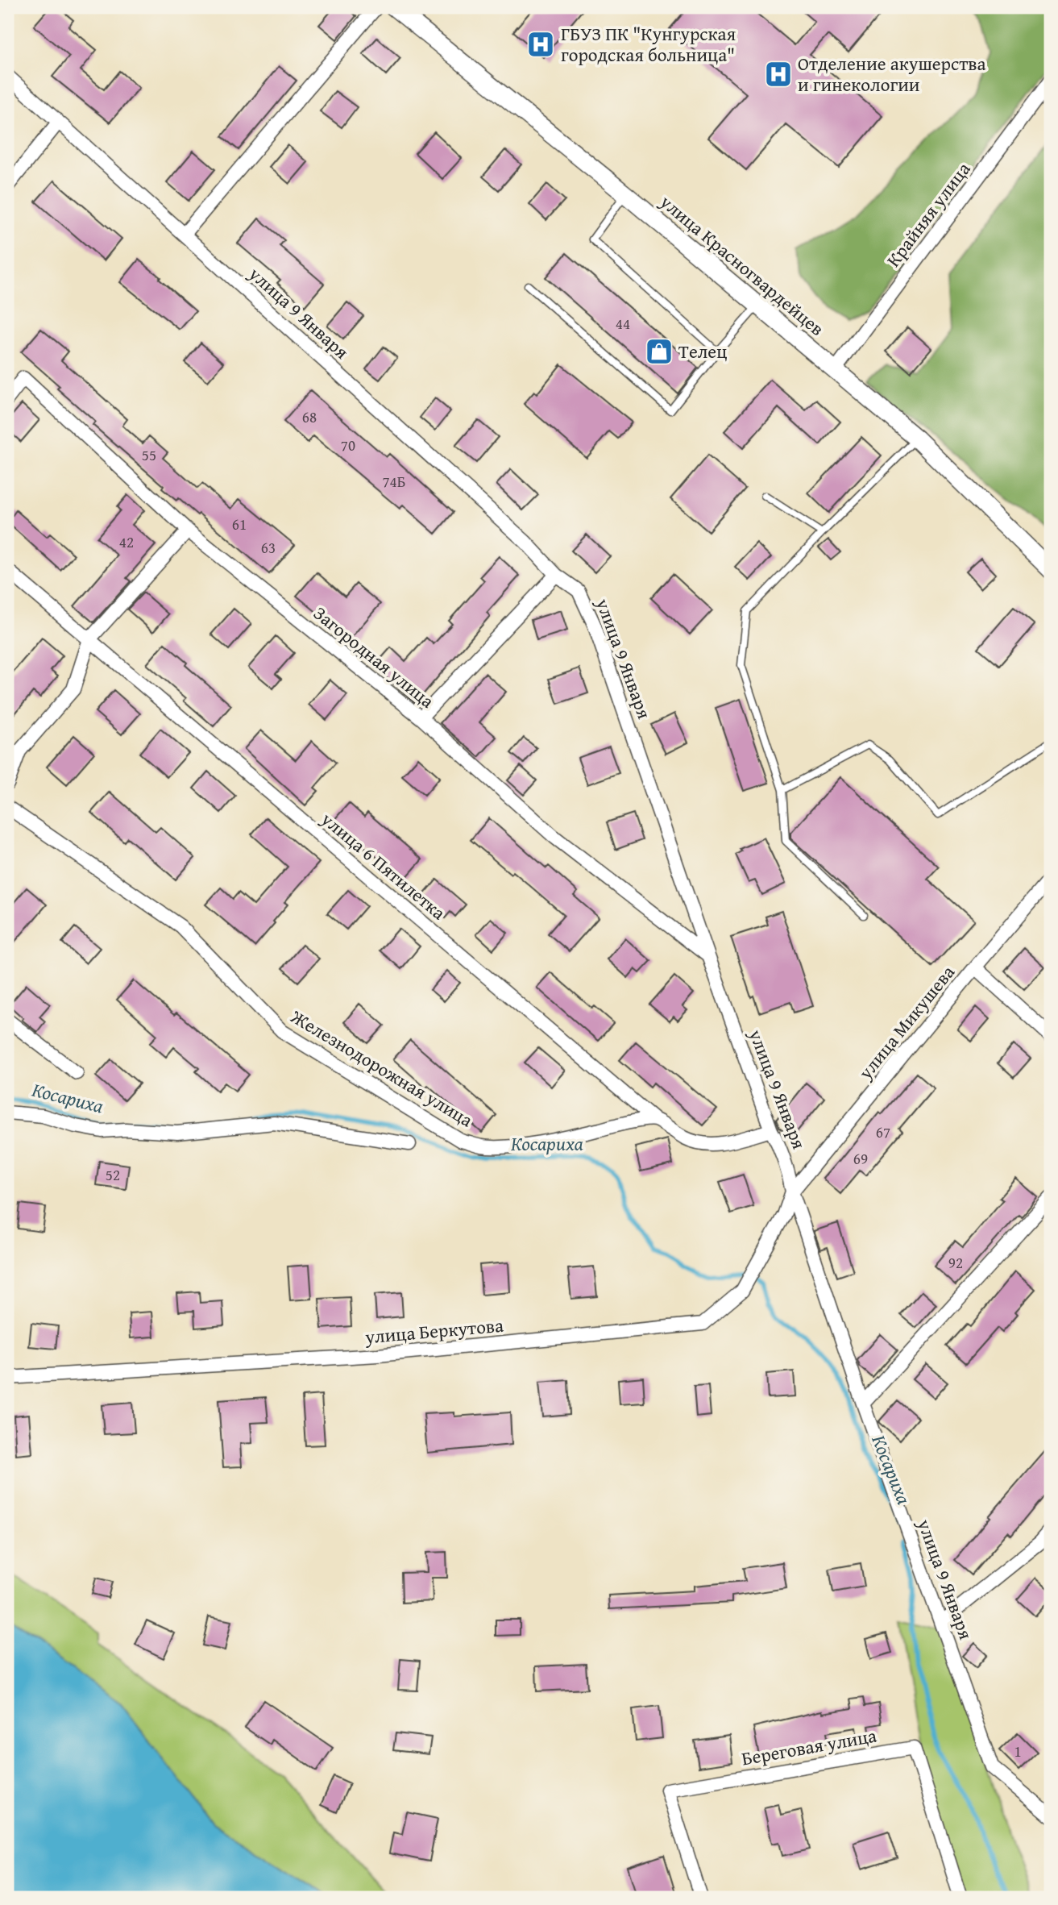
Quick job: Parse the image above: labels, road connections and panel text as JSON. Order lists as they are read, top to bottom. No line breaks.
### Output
{"streets":{"street":["Крайняя улица","улица Красногвардейцев","улица 9 Января","Загородная улица","улица 6 Пятилетка","улица Микушева","Железнодорожная улица","улица Беркутова","Береговая улица"]},"crossings":[["Крайняя улица","улица Красногвардейцев"],["улица 9 Января","Загородная улица"],["улица 9 Января","улица Микушева"],["улица 9 Января","улица Беркутова"],["улица 6 Пятилетка","Железнодорожная улица"],["улица Микушева","улица Беркутова"]],"water":["Косариха"],"places":{"hospital":["ГБУЗ ПК \"Кунгурская городская больница\"","Отделение акушерства и гинекологии"],"shop":["Телец"]},"house_numbers":["44","68","70","55","74Б","61","42","63","67","69","52","92","1"]}
